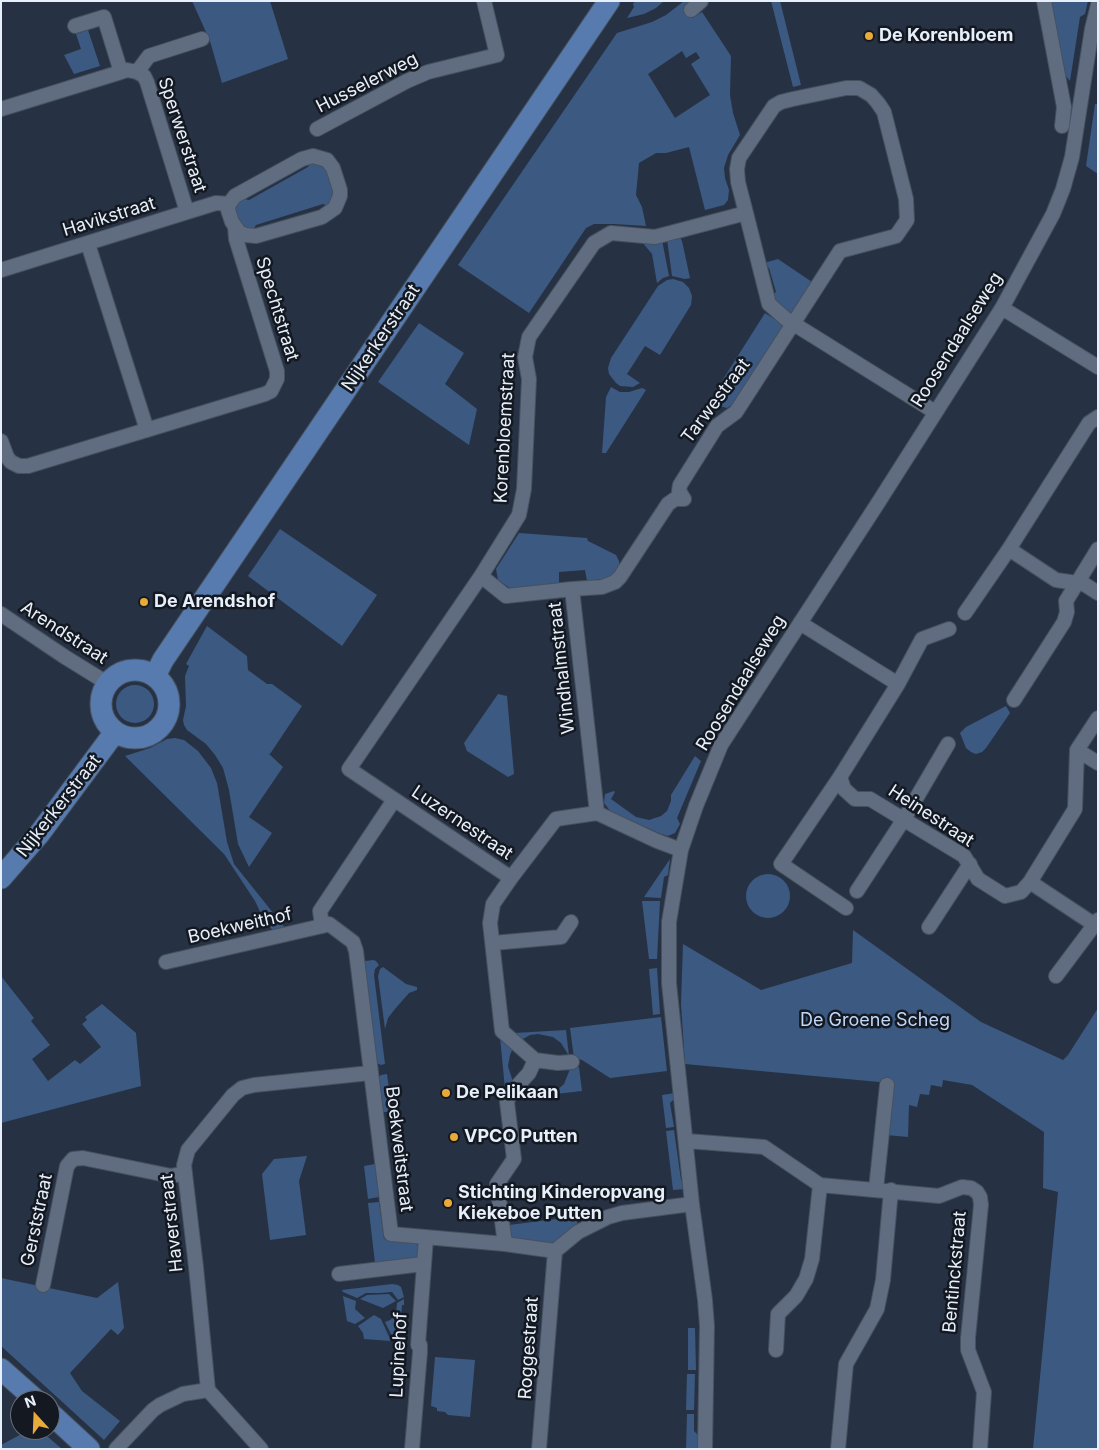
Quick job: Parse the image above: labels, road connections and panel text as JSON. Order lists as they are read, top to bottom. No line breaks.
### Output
{"streets":{"main road":["Nijkerkerstraat"],"street":["Husselerweg","Sperwerstraat","Havikstraat","Spechtstraat","Roosendaalseweg","Tarwestraat","Korenbloemstraat","Arendstraat","Windhalmstraat","Heinestraat","Luzernestraat","Boekweithof","Boekweitstraat","Gerststraat","Haverstraat","Bentinckstraat","Roggestraat","Lupinehof"]},"crossings":[["Sperwerstraat","Havikstraat"],["Nijkerkerstraat","Arendstraat"],["Tarwestraat","Windhalmstraat"],["Korenbloemstraat","Windhalmstraat"],["Korenbloemstraat","Luzernestraat"],["Windhalmstraat","Luzernestraat"],["Boekweithof","Boekweitstraat"],["Boekweitstraat","Haverstraat"],["Boekweitstraat","Roggestraat"],["Boekweitstraat","Lupinehof"],["Gerststraat","Haverstraat"]],"parks":["De Groene Scheg"],"places":["De Korenbloem","De Arendshof","De Pelikaan","VPCO Putten","Stichting Kinderopvang Kiekeboe Putten"],"north":"top"}
